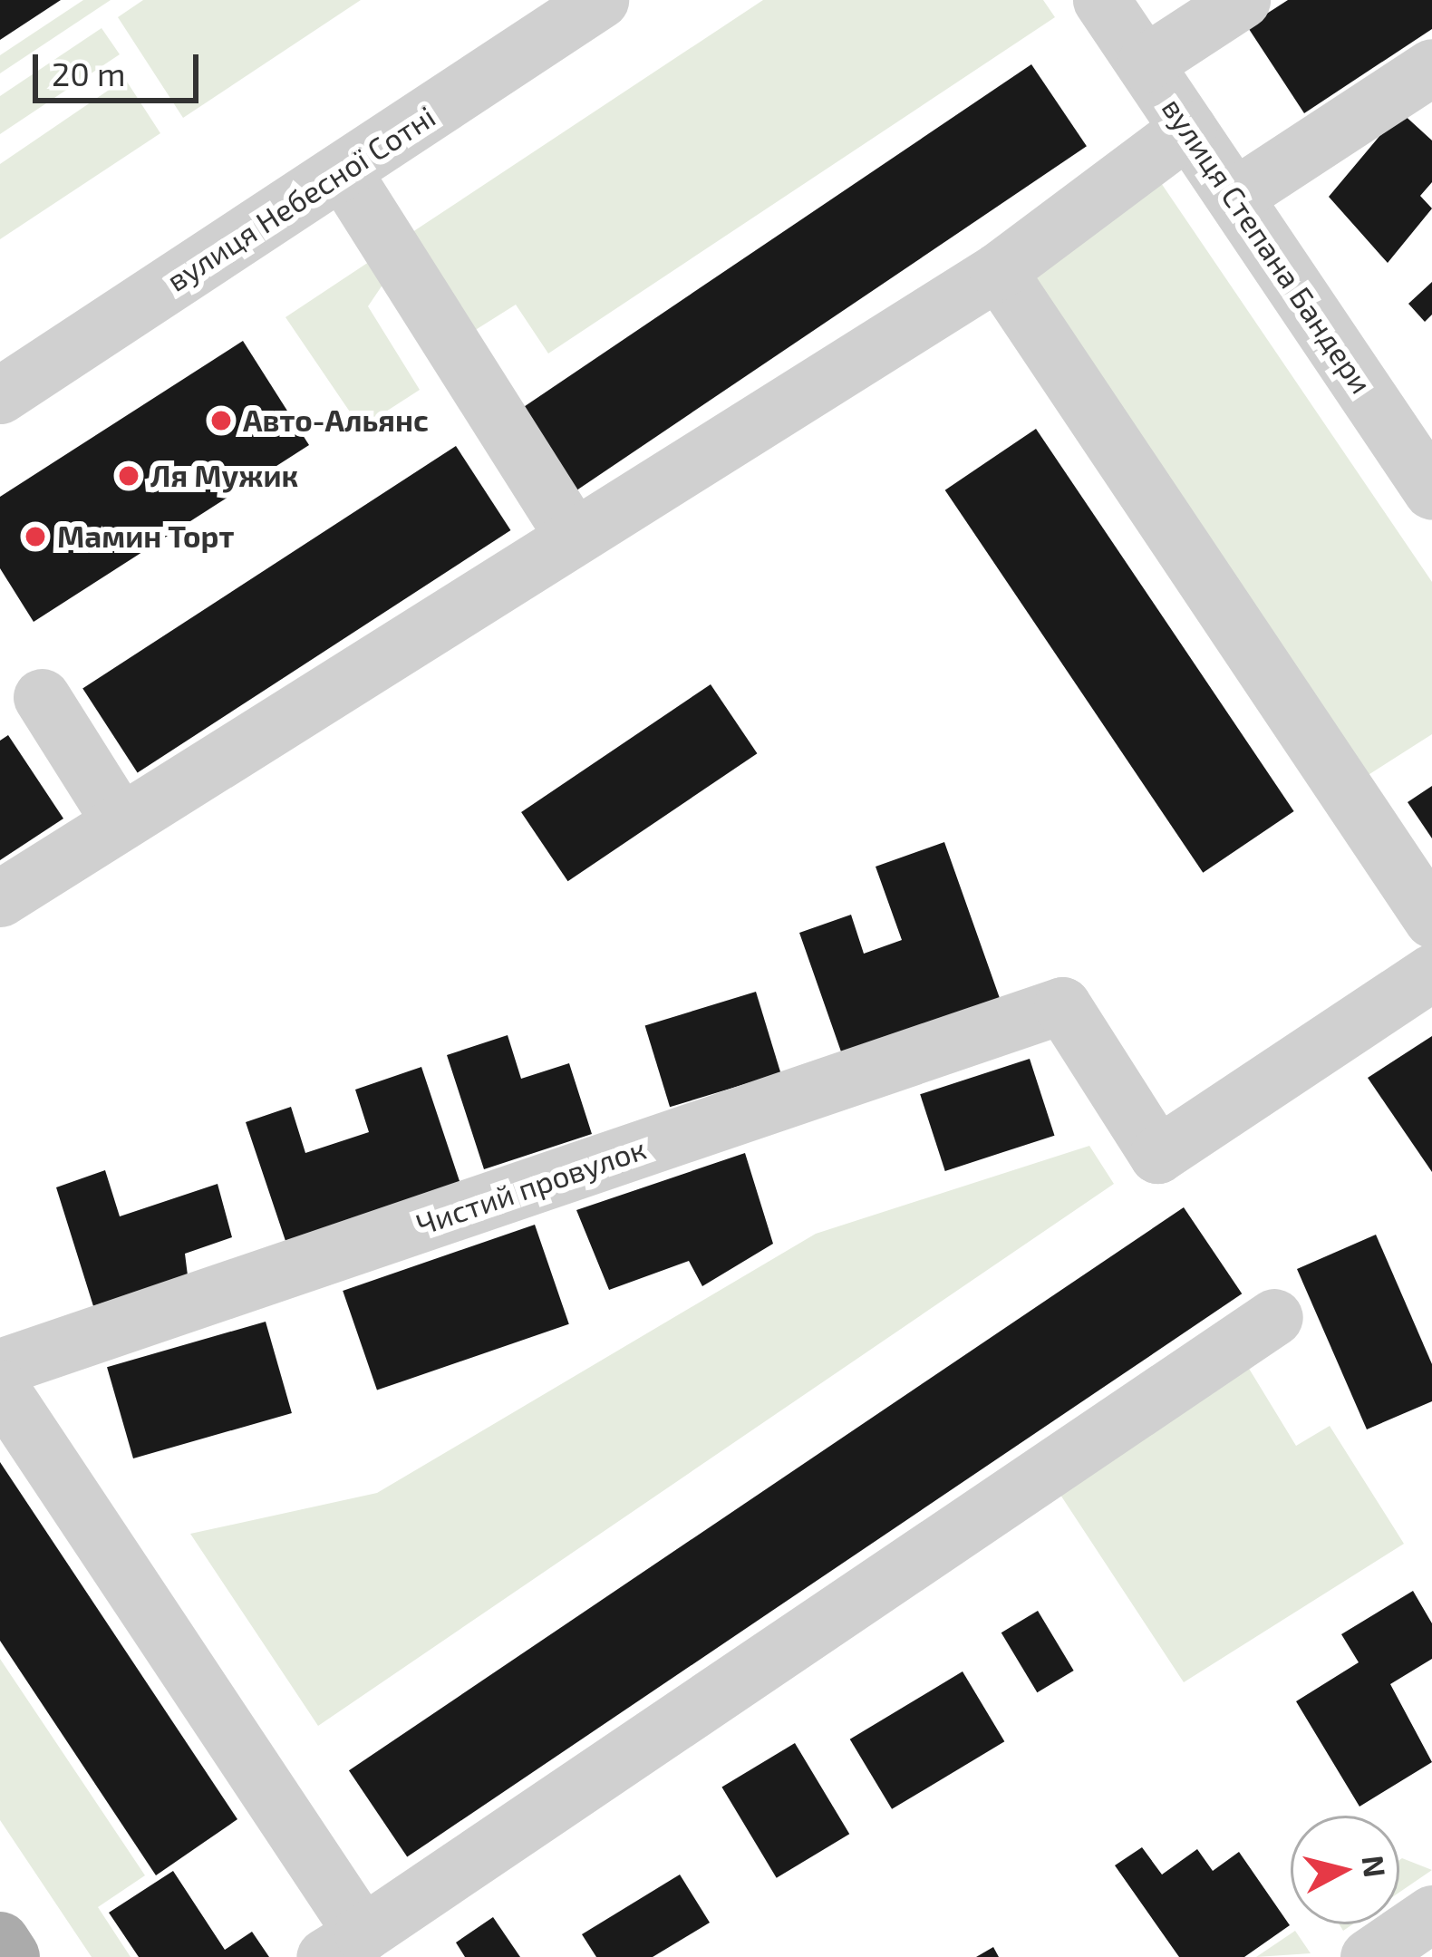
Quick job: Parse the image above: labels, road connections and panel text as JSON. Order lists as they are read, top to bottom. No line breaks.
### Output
{"streets":{"street":["вулиця Небесної Сотні","вулиця Степана Бандери","Чистий провулок"]},"places":["Авто-Альянс","Ля Мужик","Мамин Торт"],"scale_bar":"20 m","north":"right"}
